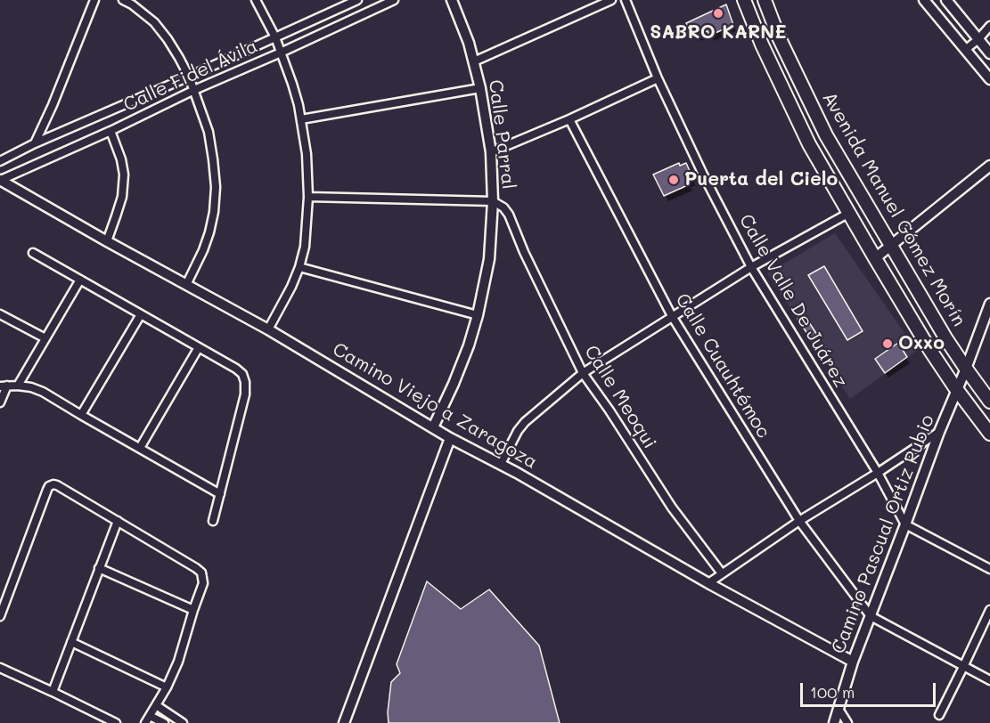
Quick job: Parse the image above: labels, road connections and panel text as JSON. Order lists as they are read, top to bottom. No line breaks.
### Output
{"streets":{"main road":["Avenida Manuel Gómez Morín"],"street":["Calle Fidel Ávila","Calle Parral","Calle Valle De Juárez","Calle Cuauhtémoc","Calle Meoqui","Camino Viejo a Zaragoza","Camino Pascual Ortiz Rubio"]},"crossings":[["Calle Fidel Ávila","Camino Viejo a Zaragoza"],["Calle Parral","Calle Meoqui"],["Calle Parral","Camino Viejo a Zaragoza"],["Avenida Manuel Gómez Morín","Camino Pascual Ortiz Rubio"],["Calle Valle De Juárez","Camino Pascual Ortiz Rubio"],["Calle Cuauhtémoc","Camino Pascual Ortiz Rubio"],["Camino Viejo a Zaragoza","Camino Pascual Ortiz Rubio"]],"places":["SABRO KARNE","Puerta del Cielo","Oxxo"],"scale_bar":"100 m"}
